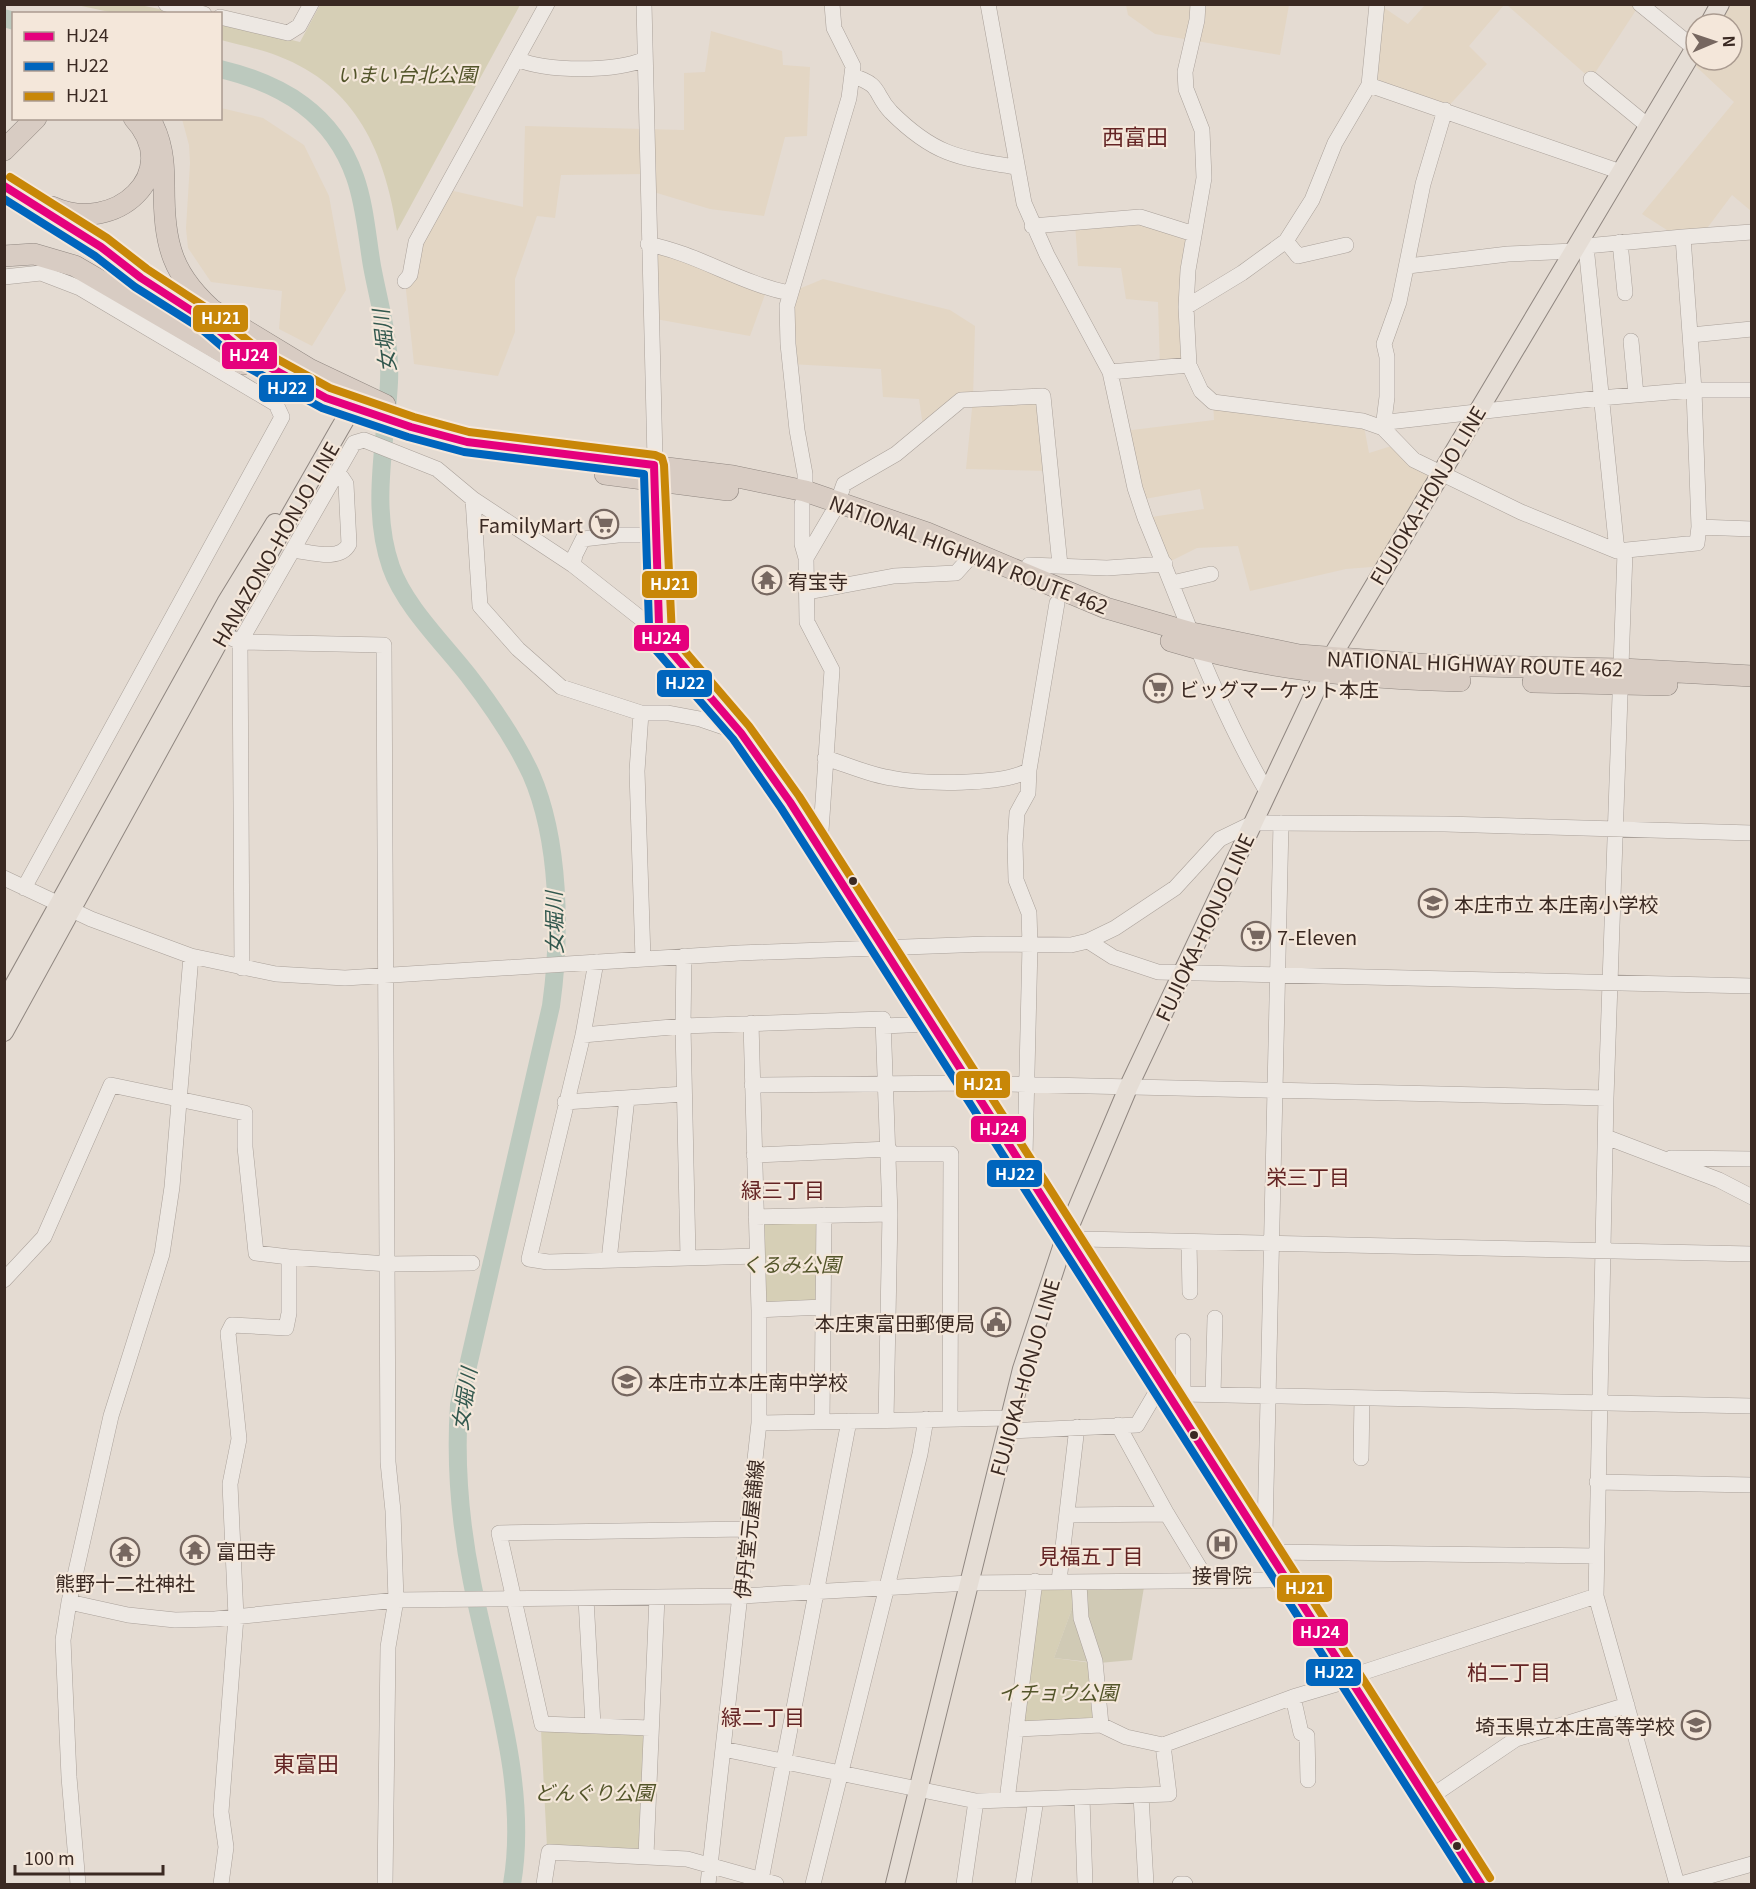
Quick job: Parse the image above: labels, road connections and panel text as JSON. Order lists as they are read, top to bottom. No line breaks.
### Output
{"streets":{"highway":["NATIONAL HIGHWAY ROUTE 462"],"main road":["FUJIOKA-HONJO LINE","HANAZONO-HONJO LINE"],"street":["伊丹堂元屋舗線"]},"crossings":[["FUJIOKA-HONJO LINE","NATIONAL HIGHWAY ROUTE 462"]],"districts":["西富田","栄三丁目","緑三丁目","見福五丁目","柏二丁目","緑二丁目","東富田"],"water":["女堀川"],"parks":["いまい台北公園","くるみ公園","イチョウ公園","どんぐり公園"],"places":{"supermarket":["FamilyMart","ビッグマーケット本庄","7-Eleven"],"temple":["宥宝寺","富田寺","熊野十二社神社"],"school or university":["本庄市立 本庄南小学校","本庄市立本庄南中学校","埼玉県立本庄高等学校"],"public building":["本庄東富田郵便局"],"hospital":["接骨院"]},"lines":["transit line HJ21","transit line HJ24","transit line HJ22"],"legend":["HJ24","HJ22","HJ21"],"scale_bar":"100 m","north":"right"}
